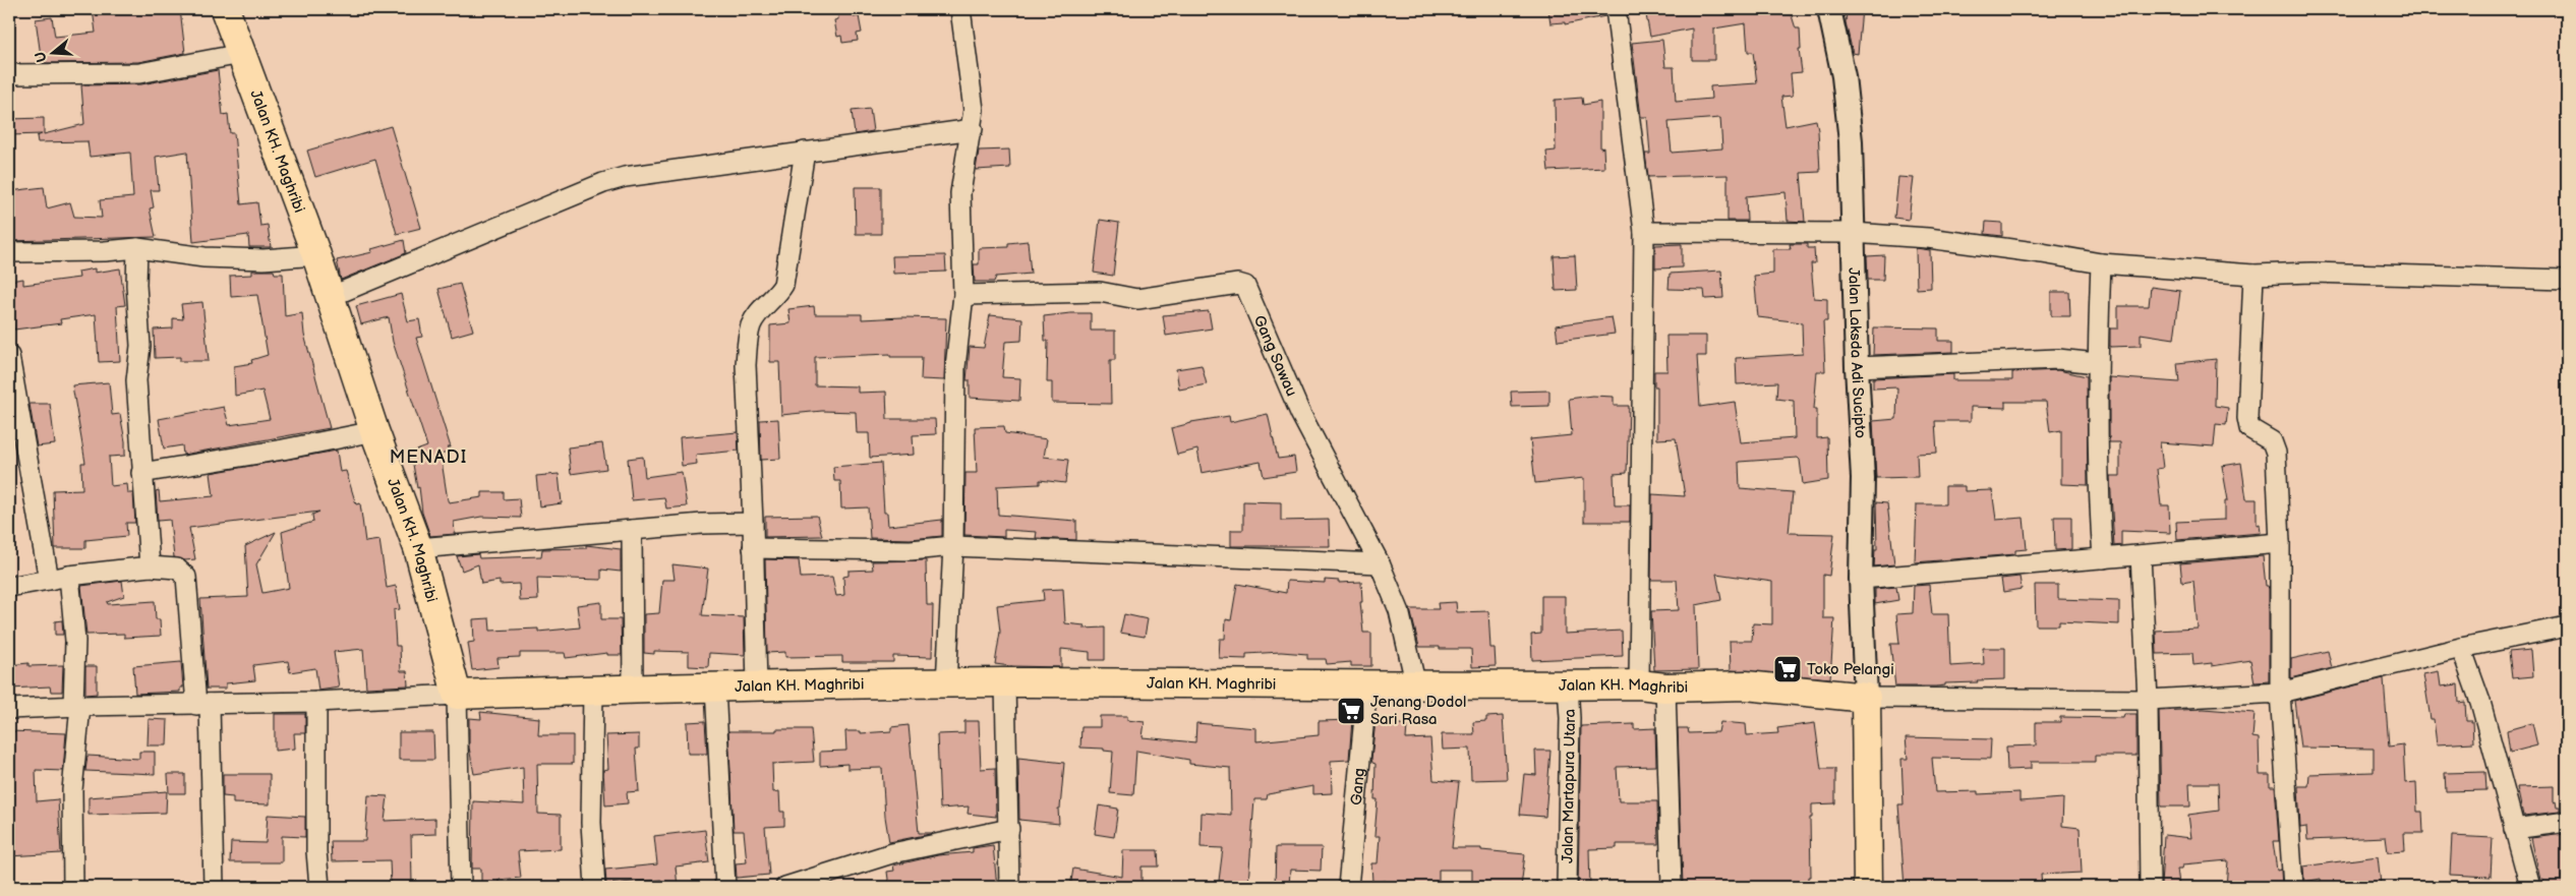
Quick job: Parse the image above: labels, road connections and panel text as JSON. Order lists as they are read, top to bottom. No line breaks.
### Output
{"streets":{"highway":["Jalan KH. Maghribi"],"street":["Jalan Laksda Adi Sucipto","Gang Sawau","Gang","Jalan Martapura Utara"]},"crossings":[["Jalan KH. Maghribi","Jalan Laksda Adi Sucipto"],["Jalan KH. Maghribi","Gang Sawau"],["Jalan KH. Maghribi","Gang"],["Jalan KH. Maghribi","Jalan Martapura Utara"]],"districts":["MENADI"],"places":{"supermarket":["Toko Pelangi","Jenang Dodol Sari Rasa"]},"north":"left"}
